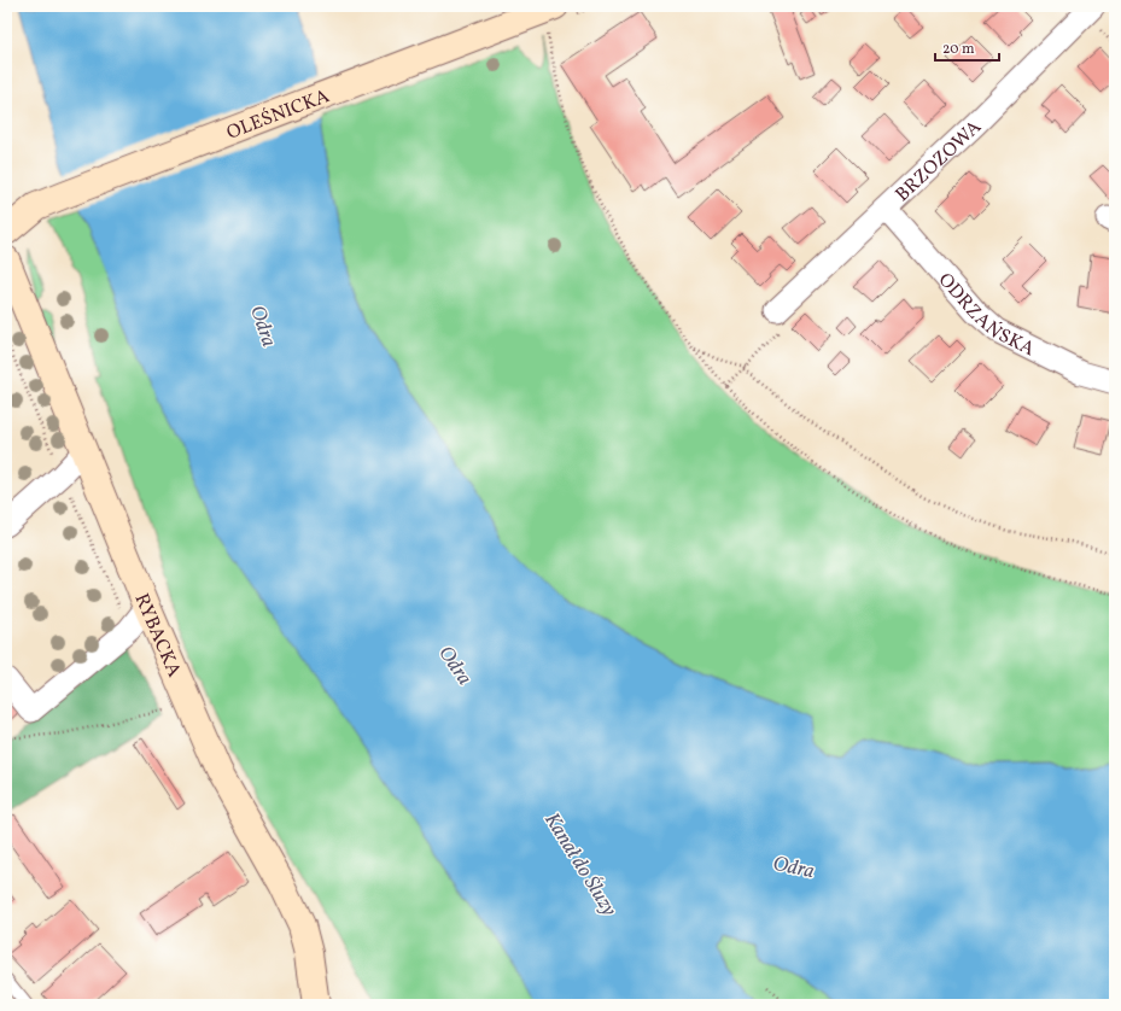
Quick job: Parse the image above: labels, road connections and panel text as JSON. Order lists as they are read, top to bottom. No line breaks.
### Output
{"streets":{"street":["OLEŚNICKA","BRZOZOWA","ODRZAŃSKA","RYBACKA"]},"crossings":[["BRZOZOWA","ODRZAŃSKA"]],"water":["Odra","Kanał do Śluzy"],"scale_bar":"20 m"}
